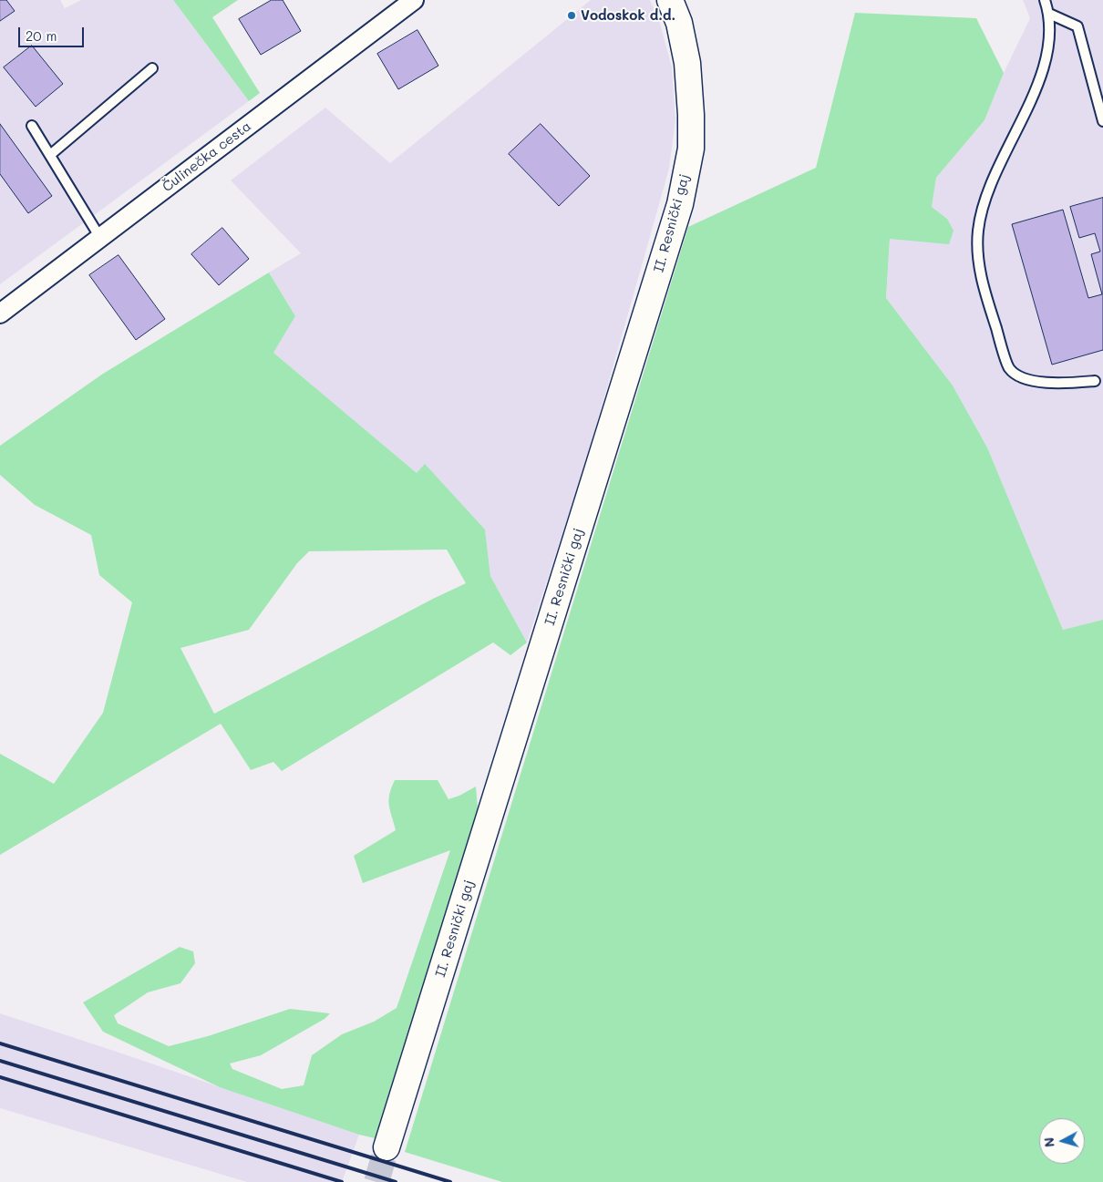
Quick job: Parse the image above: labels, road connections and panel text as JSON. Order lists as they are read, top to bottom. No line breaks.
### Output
{"streets":{"street":["Čulinečka cesta","II. Resnički gaj"]},"places":["Vodoskok d.d."],"scale_bar":"20 m","north":"left"}
